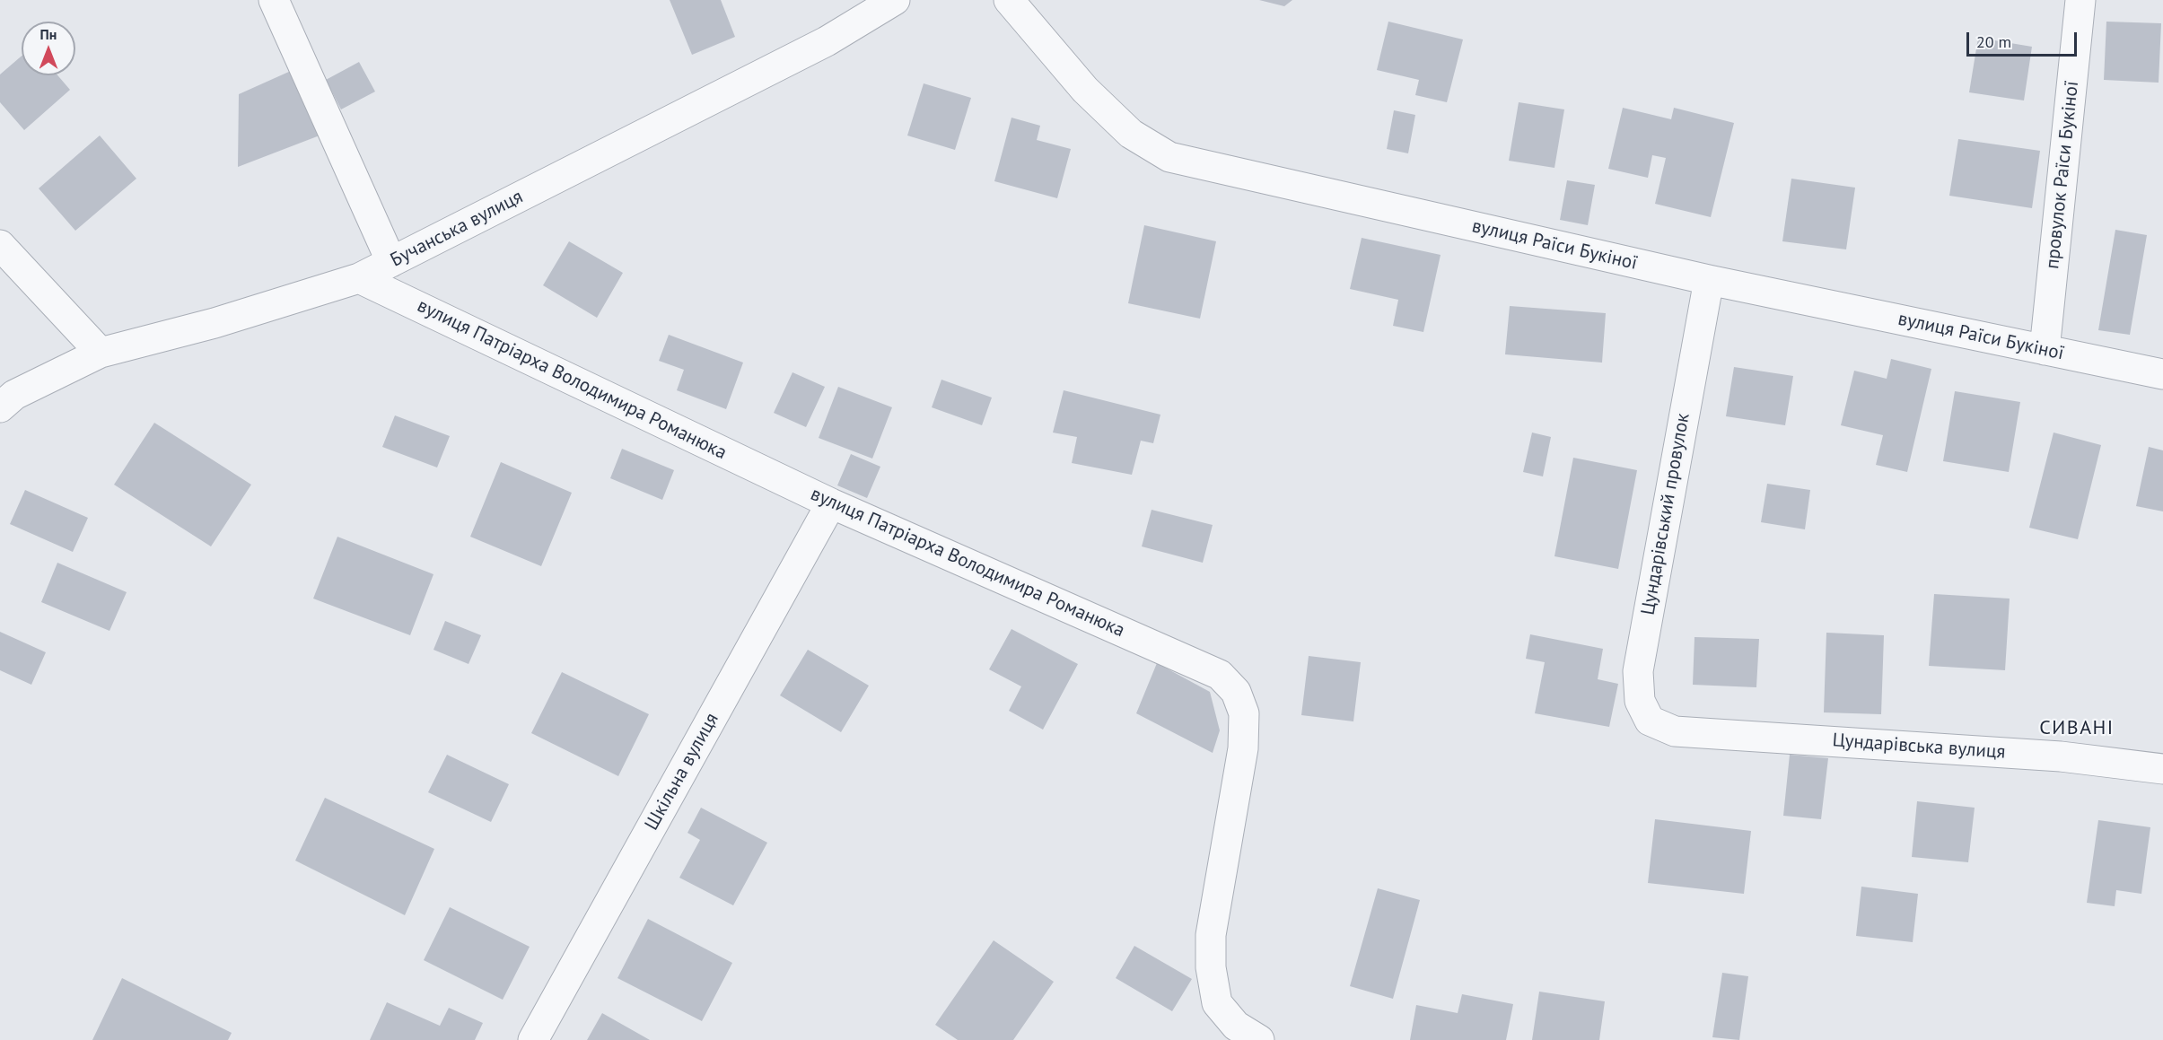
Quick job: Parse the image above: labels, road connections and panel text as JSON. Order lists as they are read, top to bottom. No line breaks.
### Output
{"streets":{"street":["провулок Раїси Букіної","Бучанська вулиця","вулиця Раїси Букіної","вулиця Патріарха Володимира Романюка","Цундарівський провулок","Цундарівська вулиця","Шкільна вулиця"]},"crossings":[["провулок Раїси Букіної","вулиця Раїси Букіної"],["Бучанська вулиця","вулиця Патріарха Володимира Романюка"],["вулиця Раїси Букіної","Цундарівський провулок"],["вулиця Патріарха Володимира Романюка","Шкільна вулиця"],["Цундарівський провулок","Цундарівська вулиця"]],"districts":["СИВАНІ"],"scale_bar":"20 m","north":"top"}
